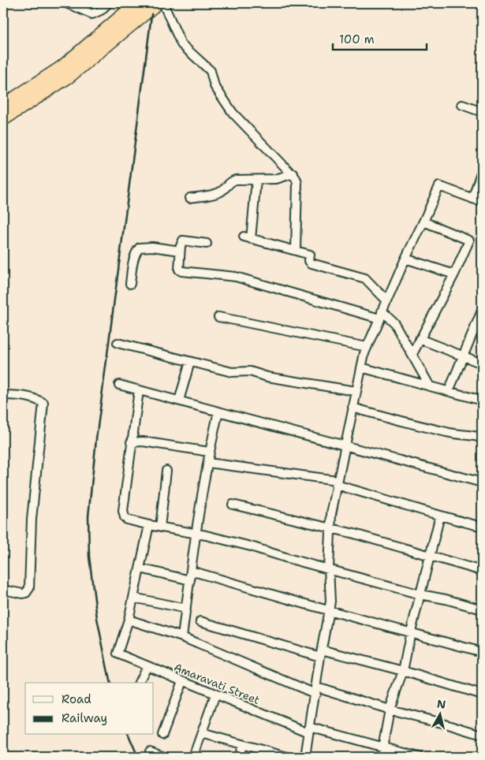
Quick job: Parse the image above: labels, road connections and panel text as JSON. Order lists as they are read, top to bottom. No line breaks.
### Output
{"streets":{"street":["Amaravati Street"]},"legend":["Road","Railway"],"scale_bar":"100 m","north":"top"}
